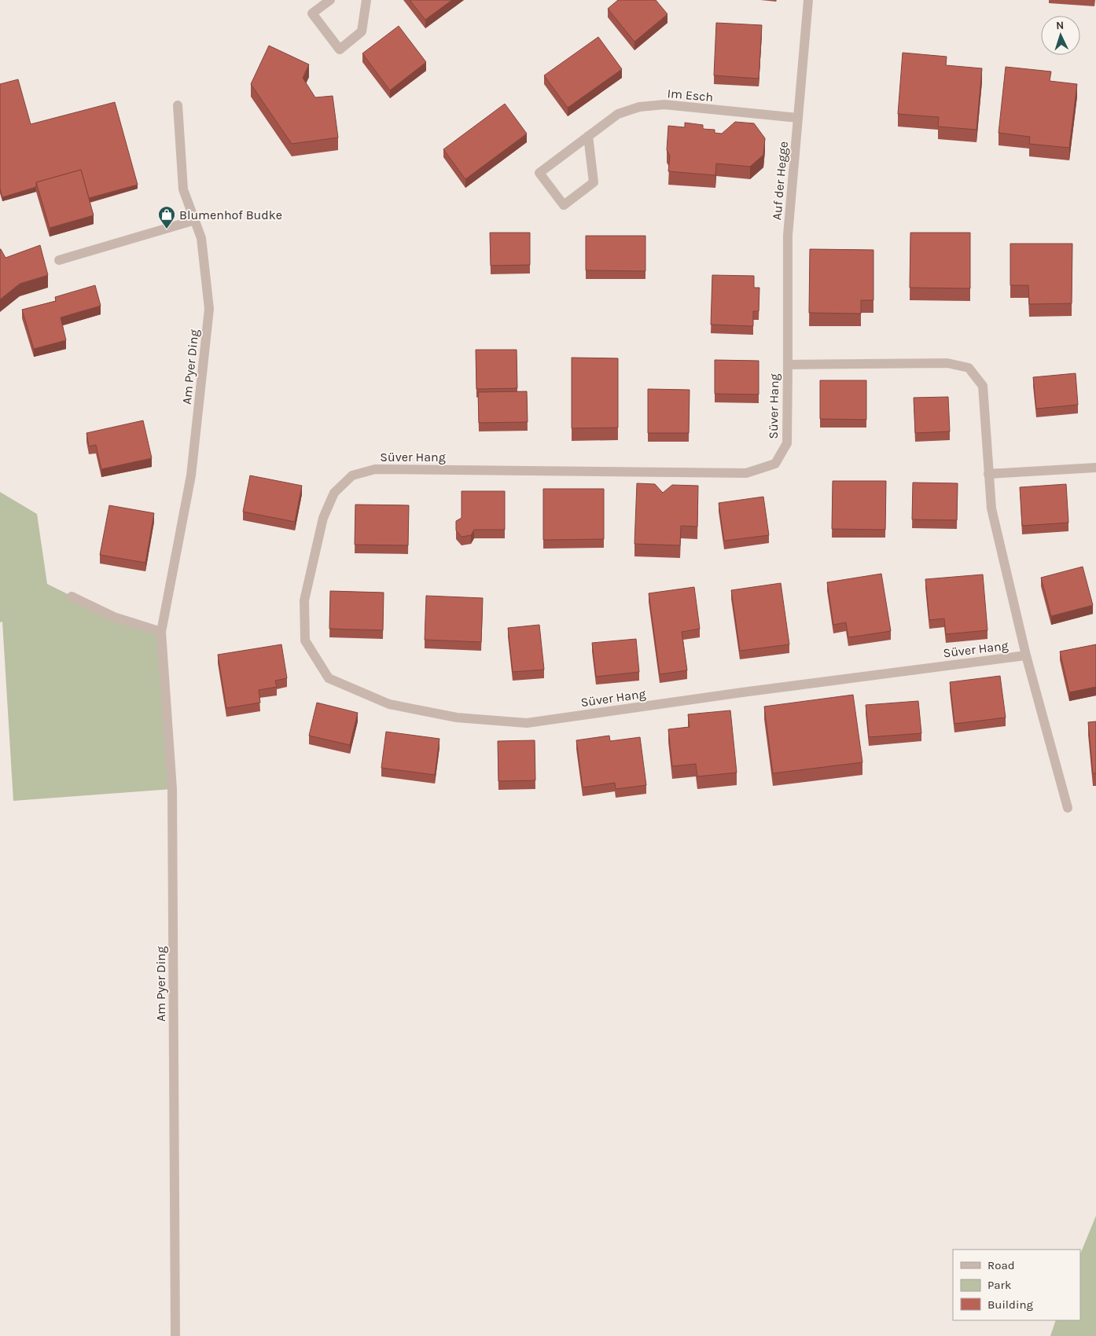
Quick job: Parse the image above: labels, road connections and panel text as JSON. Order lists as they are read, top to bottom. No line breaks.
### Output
{"streets":{"street":["Im Esch","Auf der Hegge","Am Pyer Ding","Süver Hang"]},"crossings":[["Im Esch","Auf der Hegge"],["Auf der Hegge","Süver Hang"]],"places":{"shop":["Blumenhof Budke"]},"legend":["Road","Park","Building"],"north":"top"}
